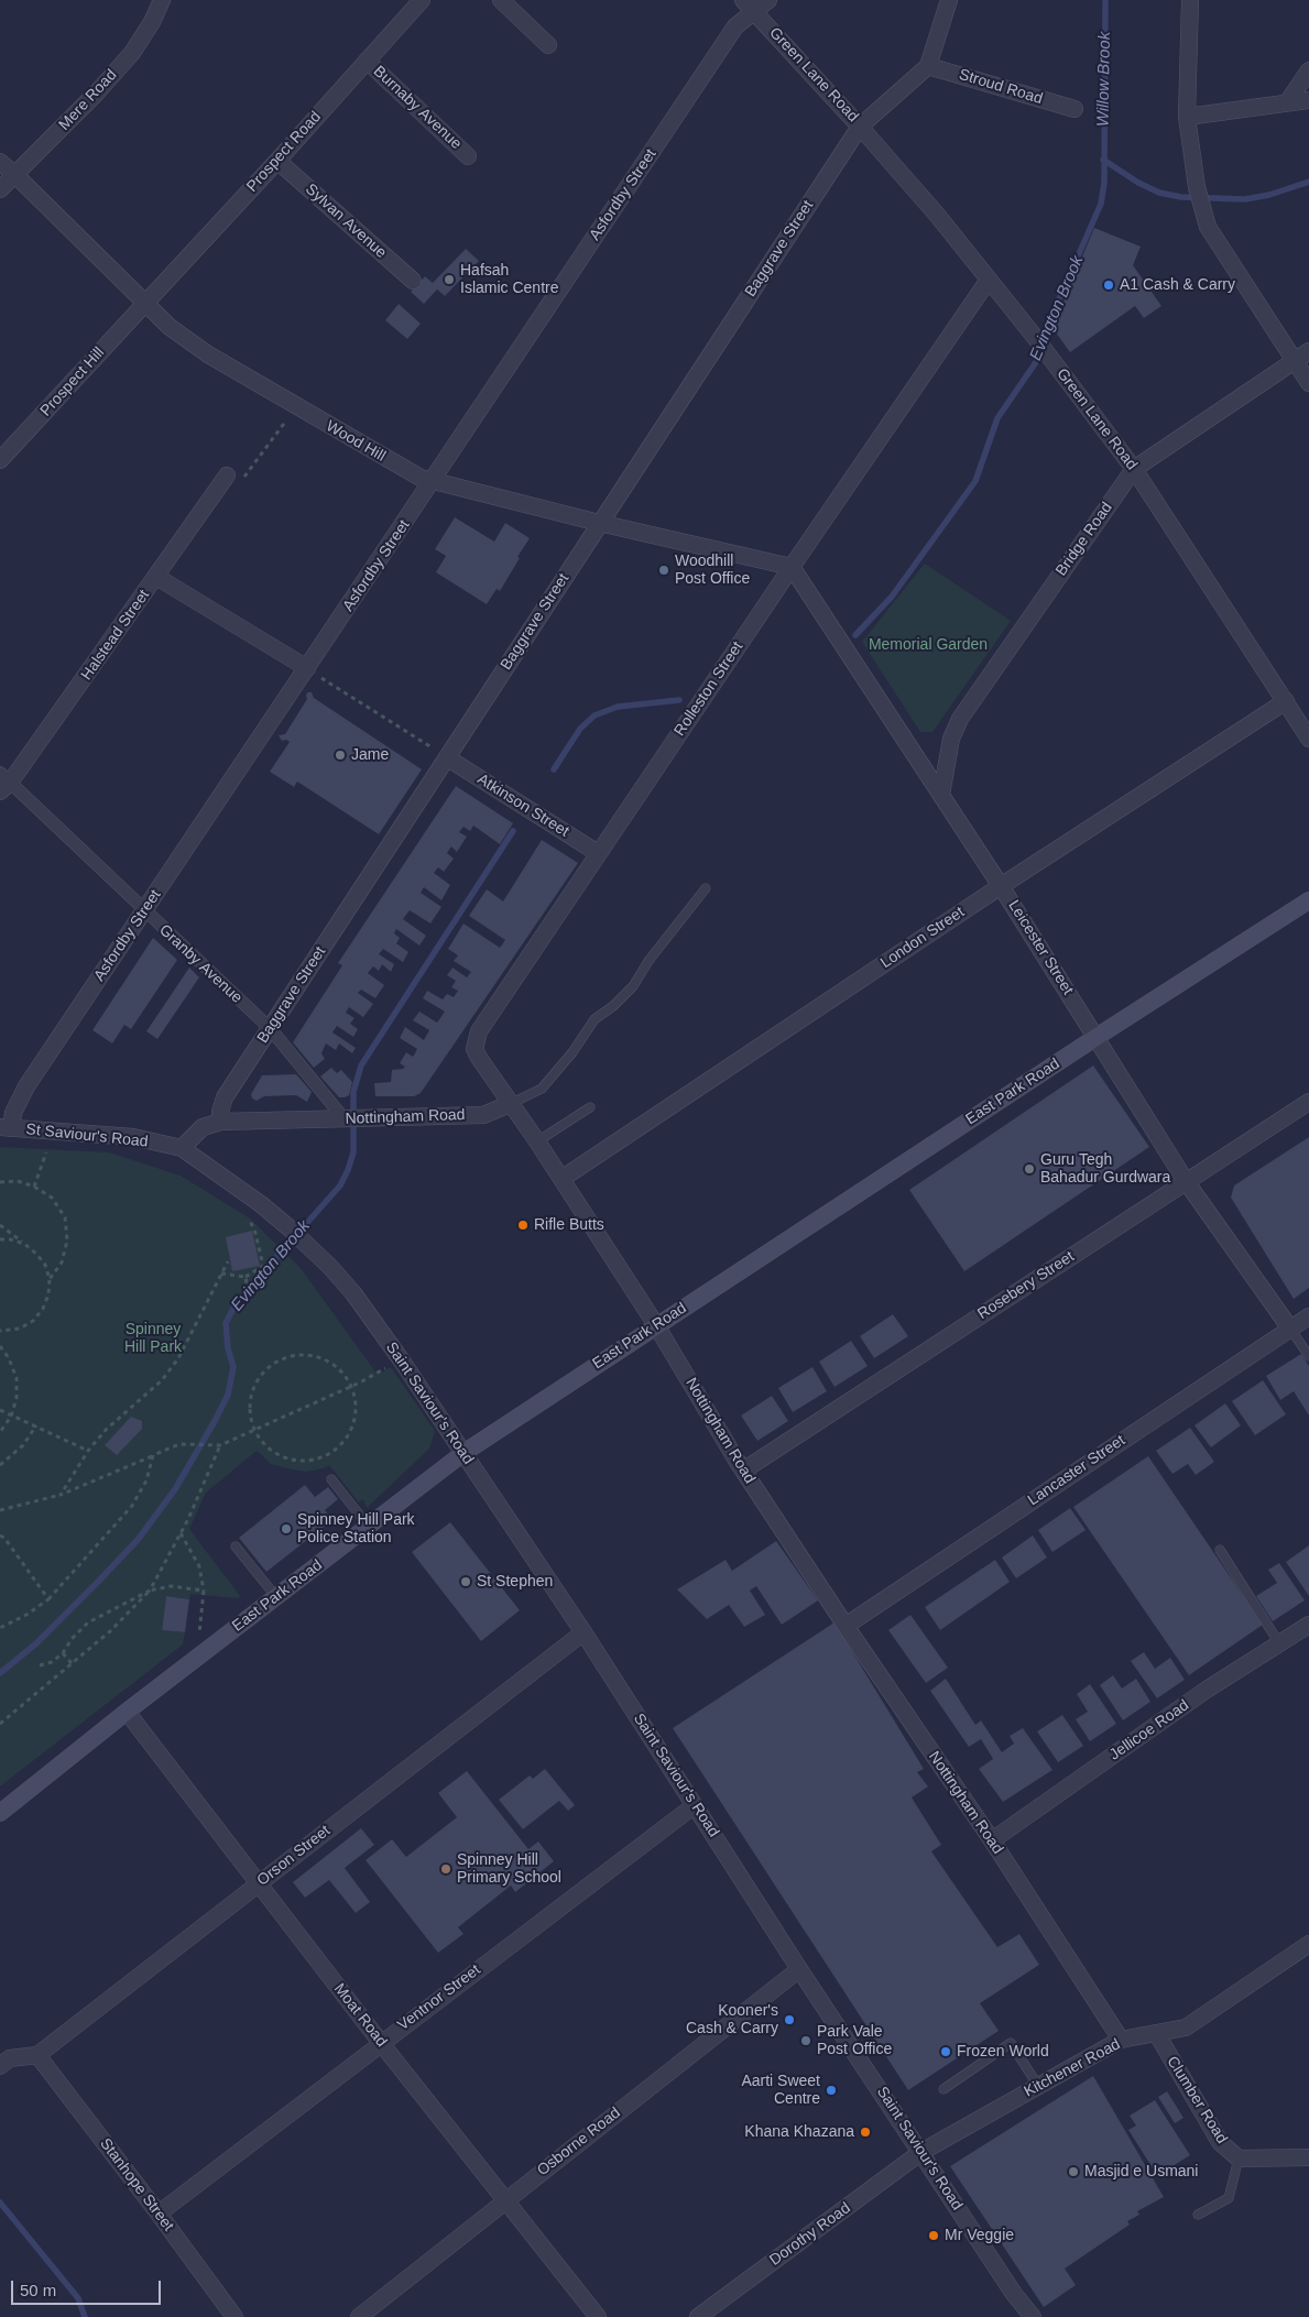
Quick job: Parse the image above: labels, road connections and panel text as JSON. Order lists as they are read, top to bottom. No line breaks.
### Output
{"streets":{"main road":["East Park Road"],"street":["Green Lane Road","Stroud Road","Mere Road","Burnaby Avenue","Prospect Road","Asfordby Street","Sylvan Avenue","Baggrave Street","Prospect Hill","Wood Hill","Bridge Road","Halstead Street","Rolleston Street","Atkinson Street","London Street","Leicester Street","Granby Avenue","Nottingham Road","St Saviour's Road","Rosebery Street","Saint Saviour's Road","Lancaster Street","Jellicoe Road","Orson Street","Ventnor Street","Moat Road","Kitchener Road","Clumber Road","Osborne Road","Stanhope Street","Dorothy Road"]},"crossings":[["Green Lane Road","Asfordby Street"],["Green Lane Road","Baggrave Street"],["Green Lane Road","Bridge Road"],["Green Lane Road","Rolleston Street"],["Green Lane Road","London Street"],["Stroud Road","Baggrave Street"],["Mere Road","Wood Hill"],["Burnaby Avenue","Prospect Road"],["Prospect Road","Sylvan Avenue"],["Prospect Road","Prospect Hill"],["Prospect Road","Wood Hill"],["Asfordby Street","Wood Hill"],["Asfordby Street","Granby Avenue"],["Asfordby Street","St Saviour's Road"],["Baggrave Street","Wood Hill"],["Baggrave Street","Atkinson Street"],["Baggrave Street","Granby Avenue"],["Baggrave Street","Nottingham Road"],["Prospect Hill","Wood Hill"],["Wood Hill","Rolleston Street"],["Wood Hill","Leicester Street"],["Bridge Road","Leicester Street"],["Halstead Street","Granby Avenue"],["Rolleston Street","Atkinson Street"],["Rolleston Street","Leicester Street"],["Rolleston Street","Nottingham Road"],["London Street","Leicester Street"],["London Street","Nottingham Road"],["Leicester Street","East Park Road"],["Leicester Street","Rosebery Street"],["Leicester Street","Lancaster Street"],["Granby Avenue","Nottingham Road"],["East Park Road","Nottingham Road"],["East Park Road","Saint Saviour's Road"],["East Park Road","Moat Road"],["Nottingham Road","St Saviour's Road"],["Nottingham Road","Rosebery Street"],["Nottingham Road","Lancaster Street"],["Nottingham Road","Jellicoe Road"],["Nottingham Road","Kitchener Road"],["St Saviour's Road","Saint Saviour's Road"],["Saint Saviour's Road","Orson Street"],["Saint Saviour's Road","Ventnor Street"],["Saint Saviour's Road","Kitchener Road"],["Saint Saviour's Road","Osborne Road"],["Saint Saviour's Road","Dorothy Road"],["Orson Street","Moat Road"],["Orson Street","Stanhope Street"],["Ventnor Street","Moat Road"],["Ventnor Street","Stanhope Street"],["Moat Road","Osborne Road"],["Kitchener Road","Clumber Road"],["Kitchener Road","Dorothy Road"]],"water":["Willow Brook","Evington Brook"],"parks":["Memorial Garden","Spinney Hill Park"],"places":["Hafsah Islamic Centre","A1 Cash & Carry","Woodhill Post Office","Jame","Guru Tegh Bahadur Gurdwara","Rifle Butts","Spinney Hill Park Police Station","St Stephen","Spinney Hill Primary School","Kooner's Cash & Carry","Park Vale Post Office","Frozen World","Aarti Sweet Centre","Khana Khazana","Masjid e Usmani","Mr Veggie"],"scale_bar":"50 m"}
